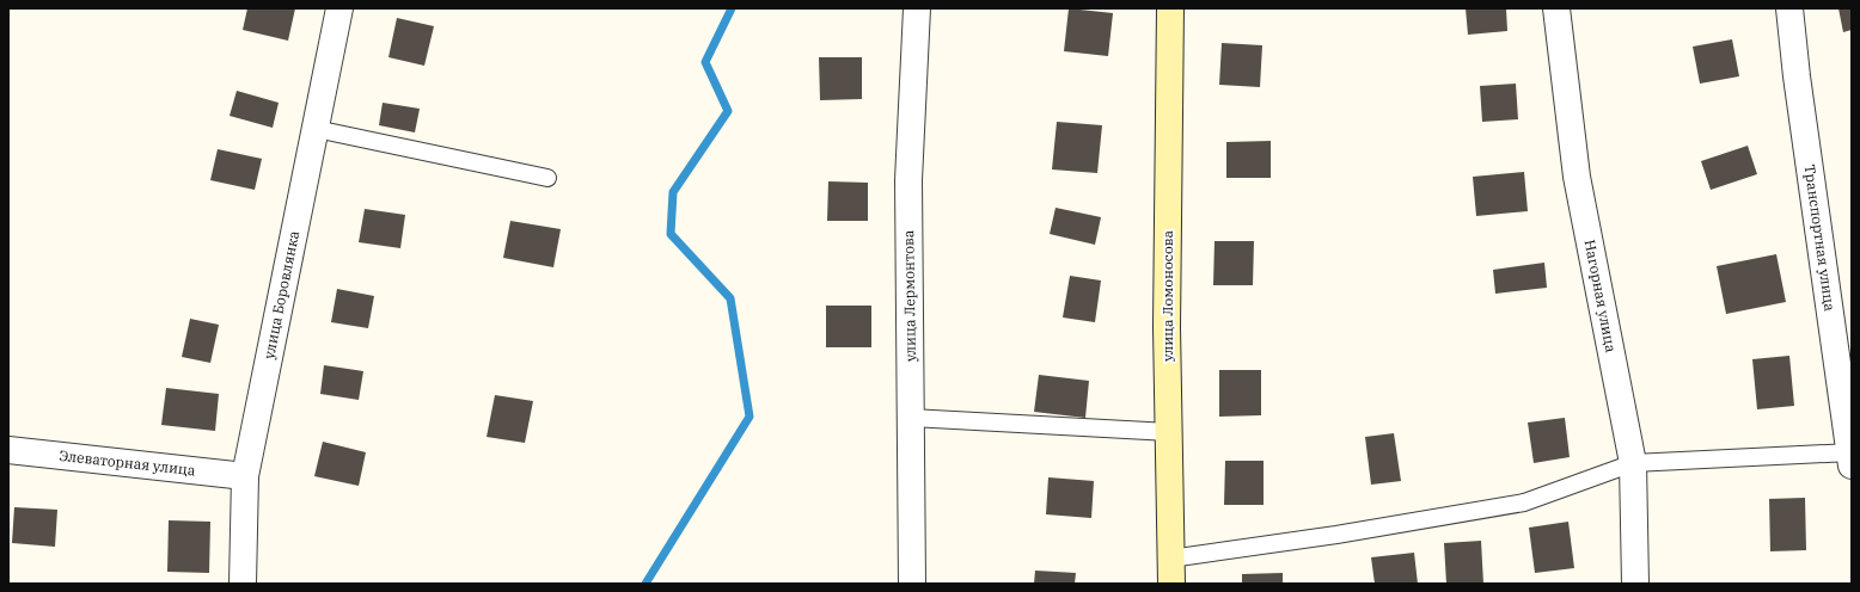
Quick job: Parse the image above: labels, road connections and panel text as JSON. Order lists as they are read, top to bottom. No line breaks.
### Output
{"streets":{"main road":["улица Ломоносова"],"street":["Транспортная улица","улица Боровлянка","улица Лермонтова","Нагорная улица","Элеваторная улица"]},"crossings":[["улица Боровлянка","Элеваторная улица"]]}
